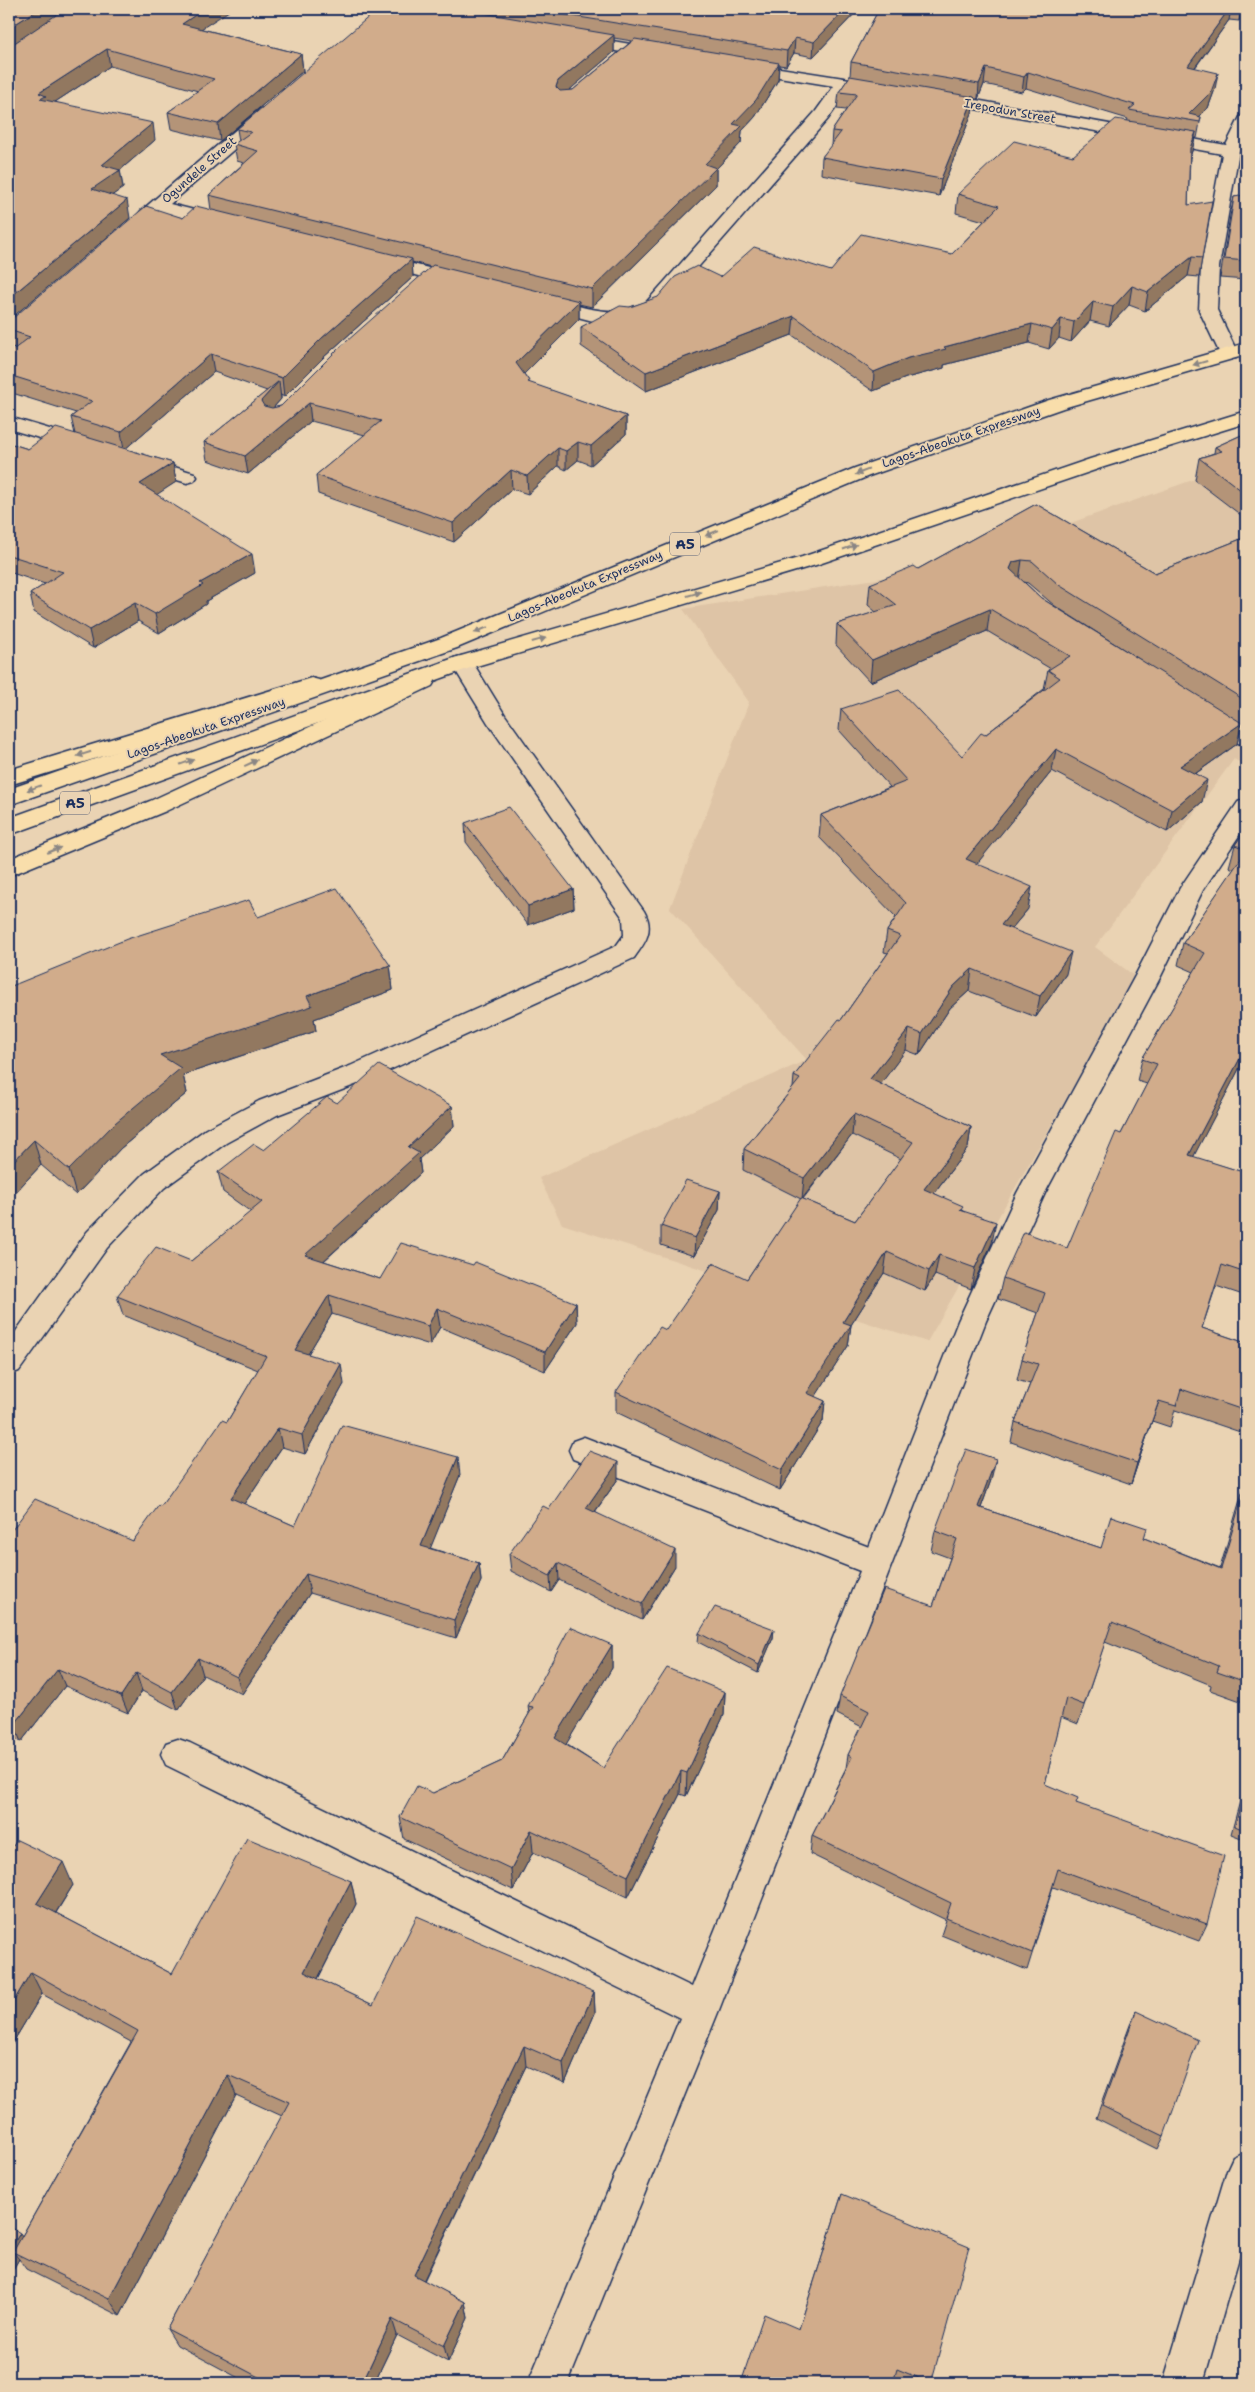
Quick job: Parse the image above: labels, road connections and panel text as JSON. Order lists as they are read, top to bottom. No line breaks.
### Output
{"streets":{"main road":["Lagos-Abeokuta Expressway","A5"],"street":["Irepodun Street","Ogundele Street"]}}
